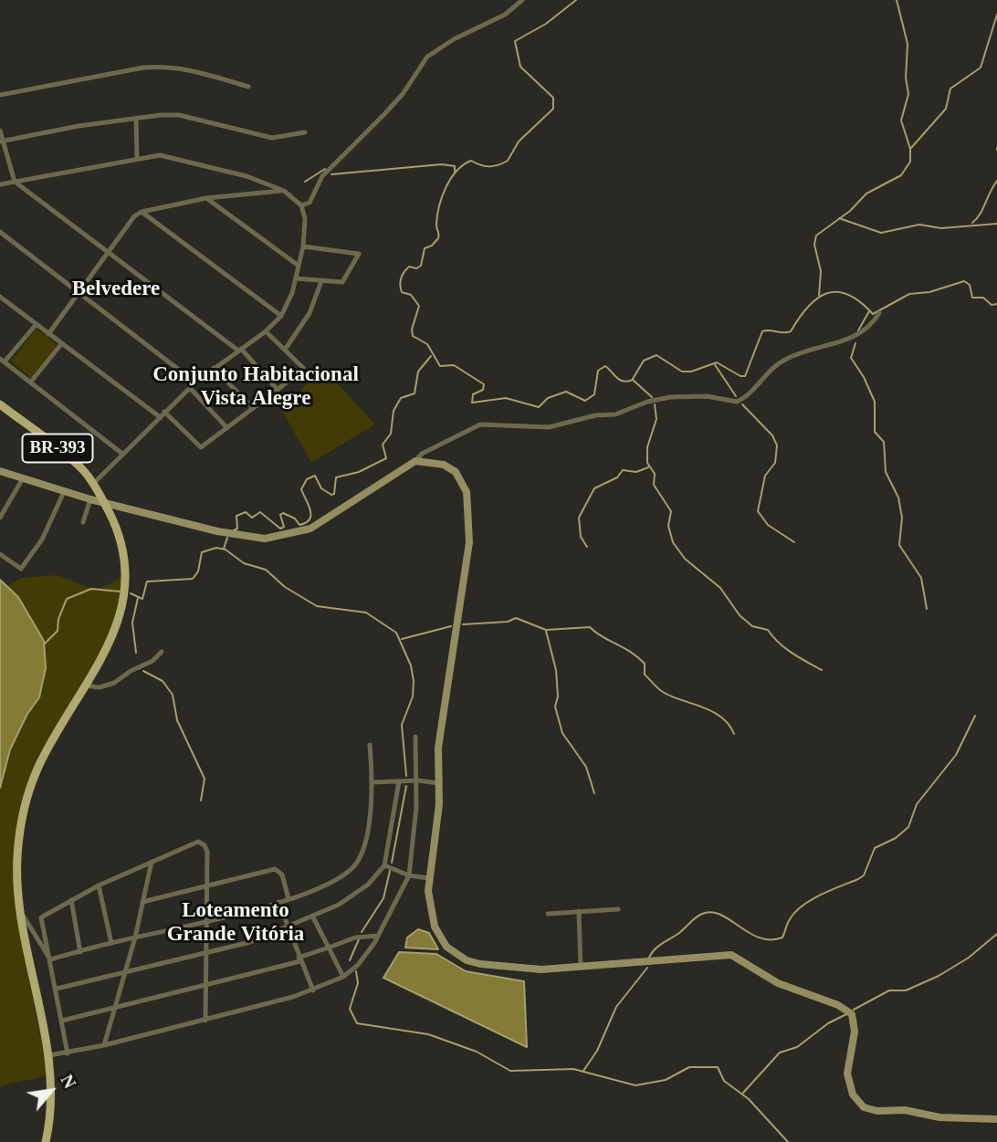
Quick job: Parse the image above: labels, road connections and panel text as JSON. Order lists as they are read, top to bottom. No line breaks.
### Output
{"streets":{"main road":["BR-393"]},"districts":["Belvedere","Conjunto Habitacional Vista Alegre","Loteamento Grande Vitória"],"north":"top right"}
